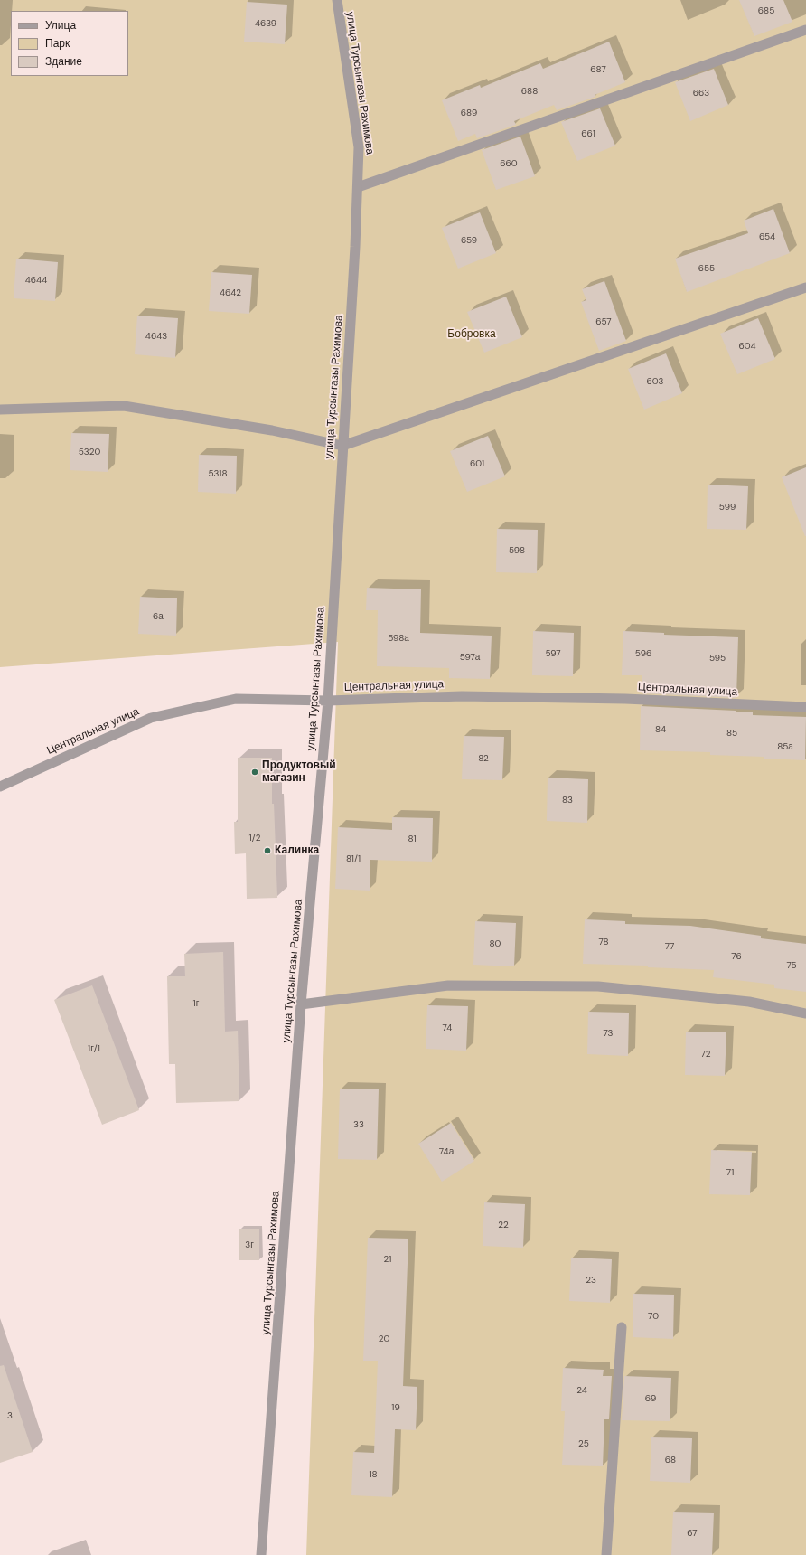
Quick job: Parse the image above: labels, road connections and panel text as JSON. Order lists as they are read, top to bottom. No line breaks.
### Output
{"streets":{"street":["улица Турсынгазы Рахимова","Центральная улица"]},"crossings":[["улица Турсынгазы Рахимова","Центральная улица"]],"parks":["Бобровка"],"places":["Продуктовый магазин","Калинка"],"house_numbers":["685","4639","687","688","663","689","661","660","654","659","655","4644","4642","657","4643","604","603","5320","601","5318","599","598","6а","598а","597","596","597а","595","84","85","85а","82","83","1/2","81","81/1","78","80","77","76","75","1г","74","73","1г/1","72","33","74а","71","22","3г","21","23","70","20","24","69","19","3","25","68","18","67"],"legend":["Улица","Парк","Здание"]}
